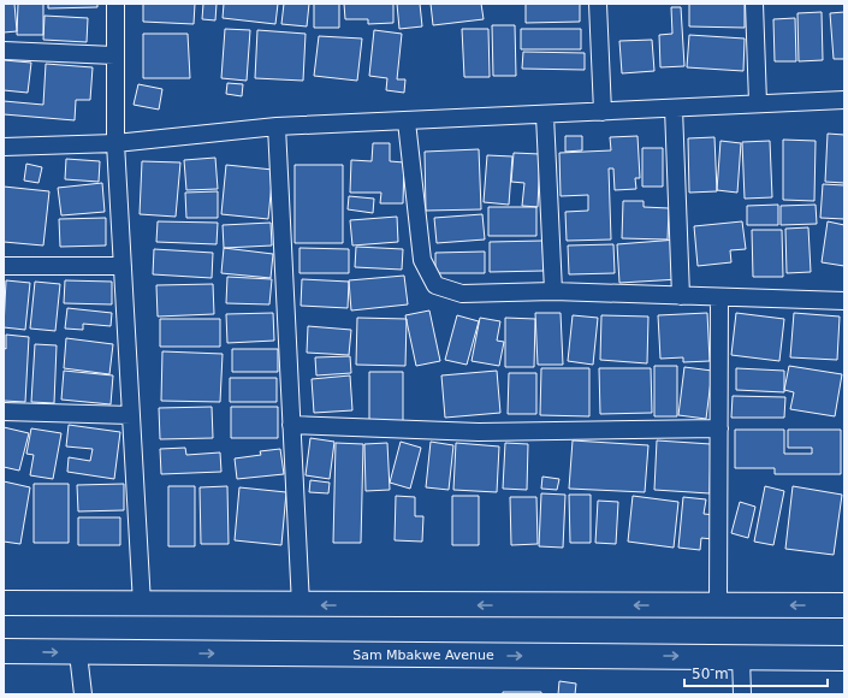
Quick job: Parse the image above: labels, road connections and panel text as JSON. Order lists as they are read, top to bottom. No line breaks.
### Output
{"streets":{"main road":["Sam Mbakwe Avenue"]},"scale_bar":"50 m"}
